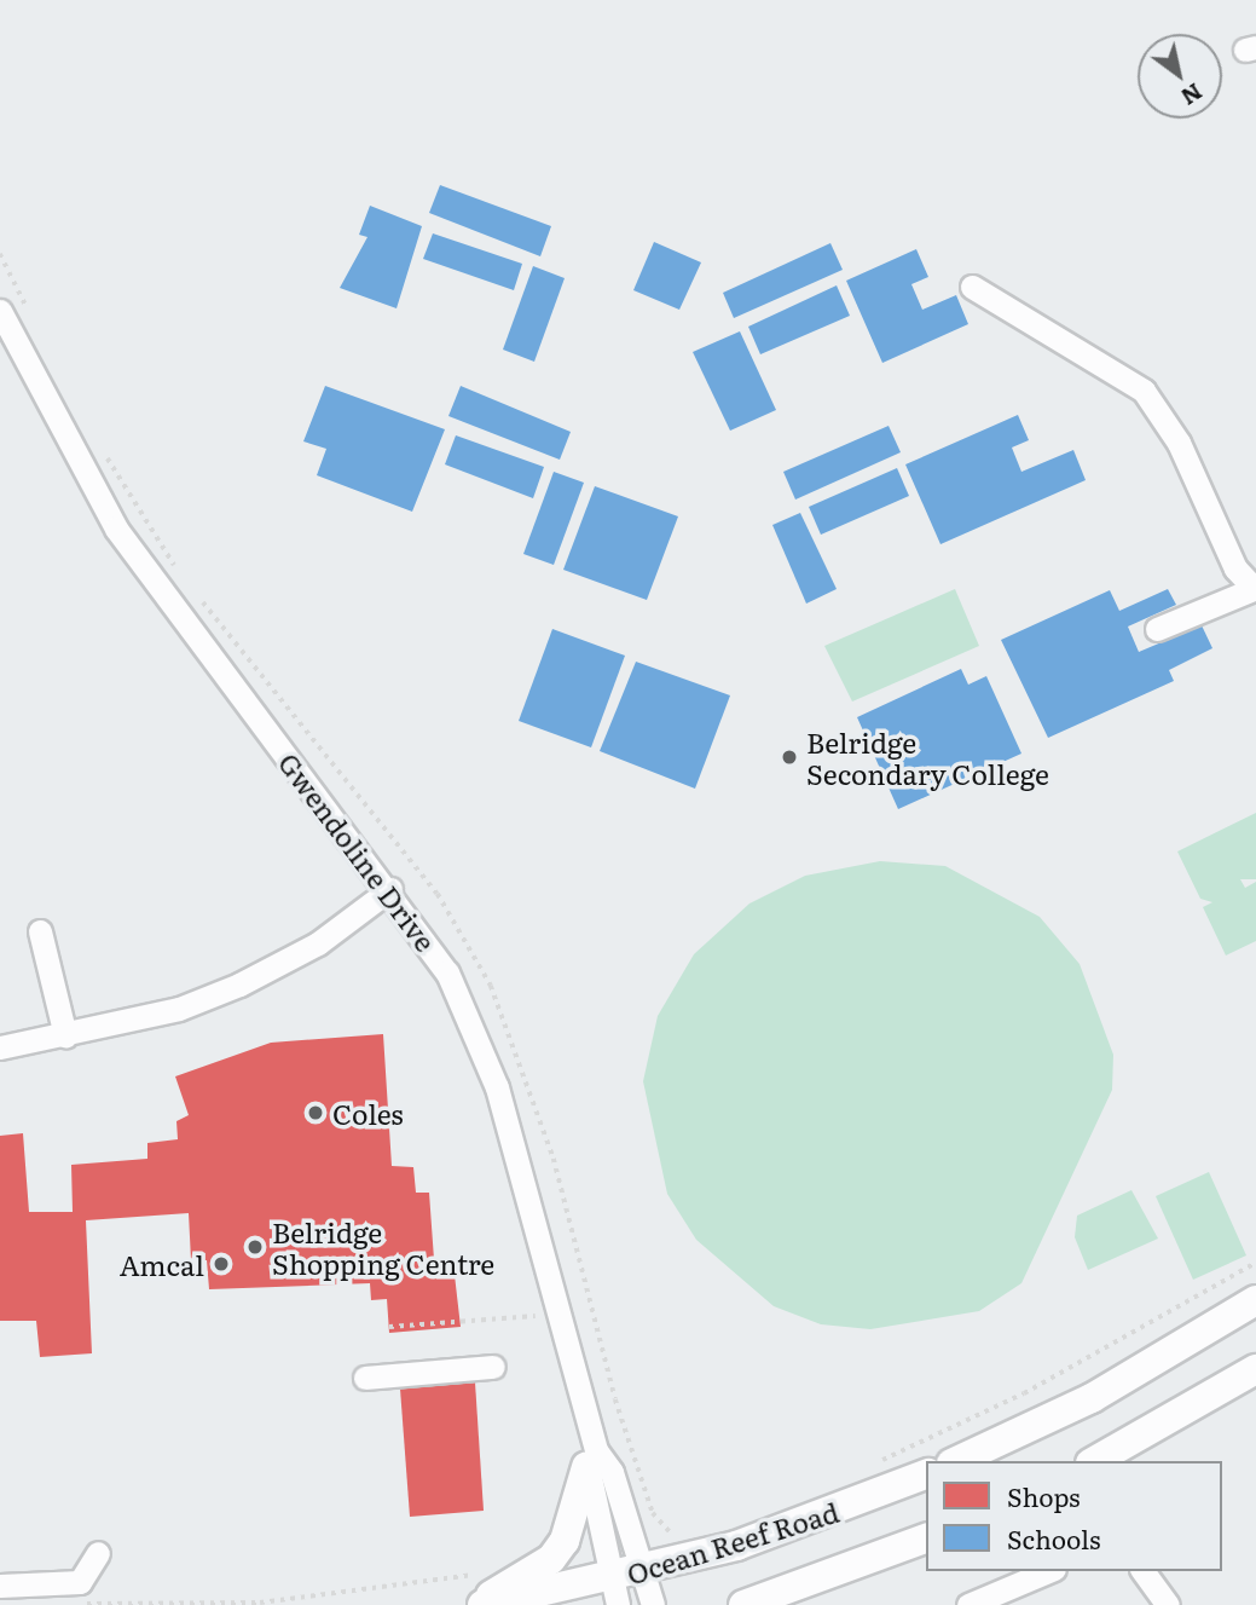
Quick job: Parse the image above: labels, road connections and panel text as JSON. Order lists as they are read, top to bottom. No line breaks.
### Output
{"streets":{"main road":["Ocean Reef Road"],"street":["Gwendoline Drive"]},"crossings":[["Gwendoline Drive","Ocean Reef Road"]],"places":["Belridge Secondary College","Coles","Belridge Shopping Centre","Amcal"],"legend":["Shops","Schools"],"north":"bottom right"}
